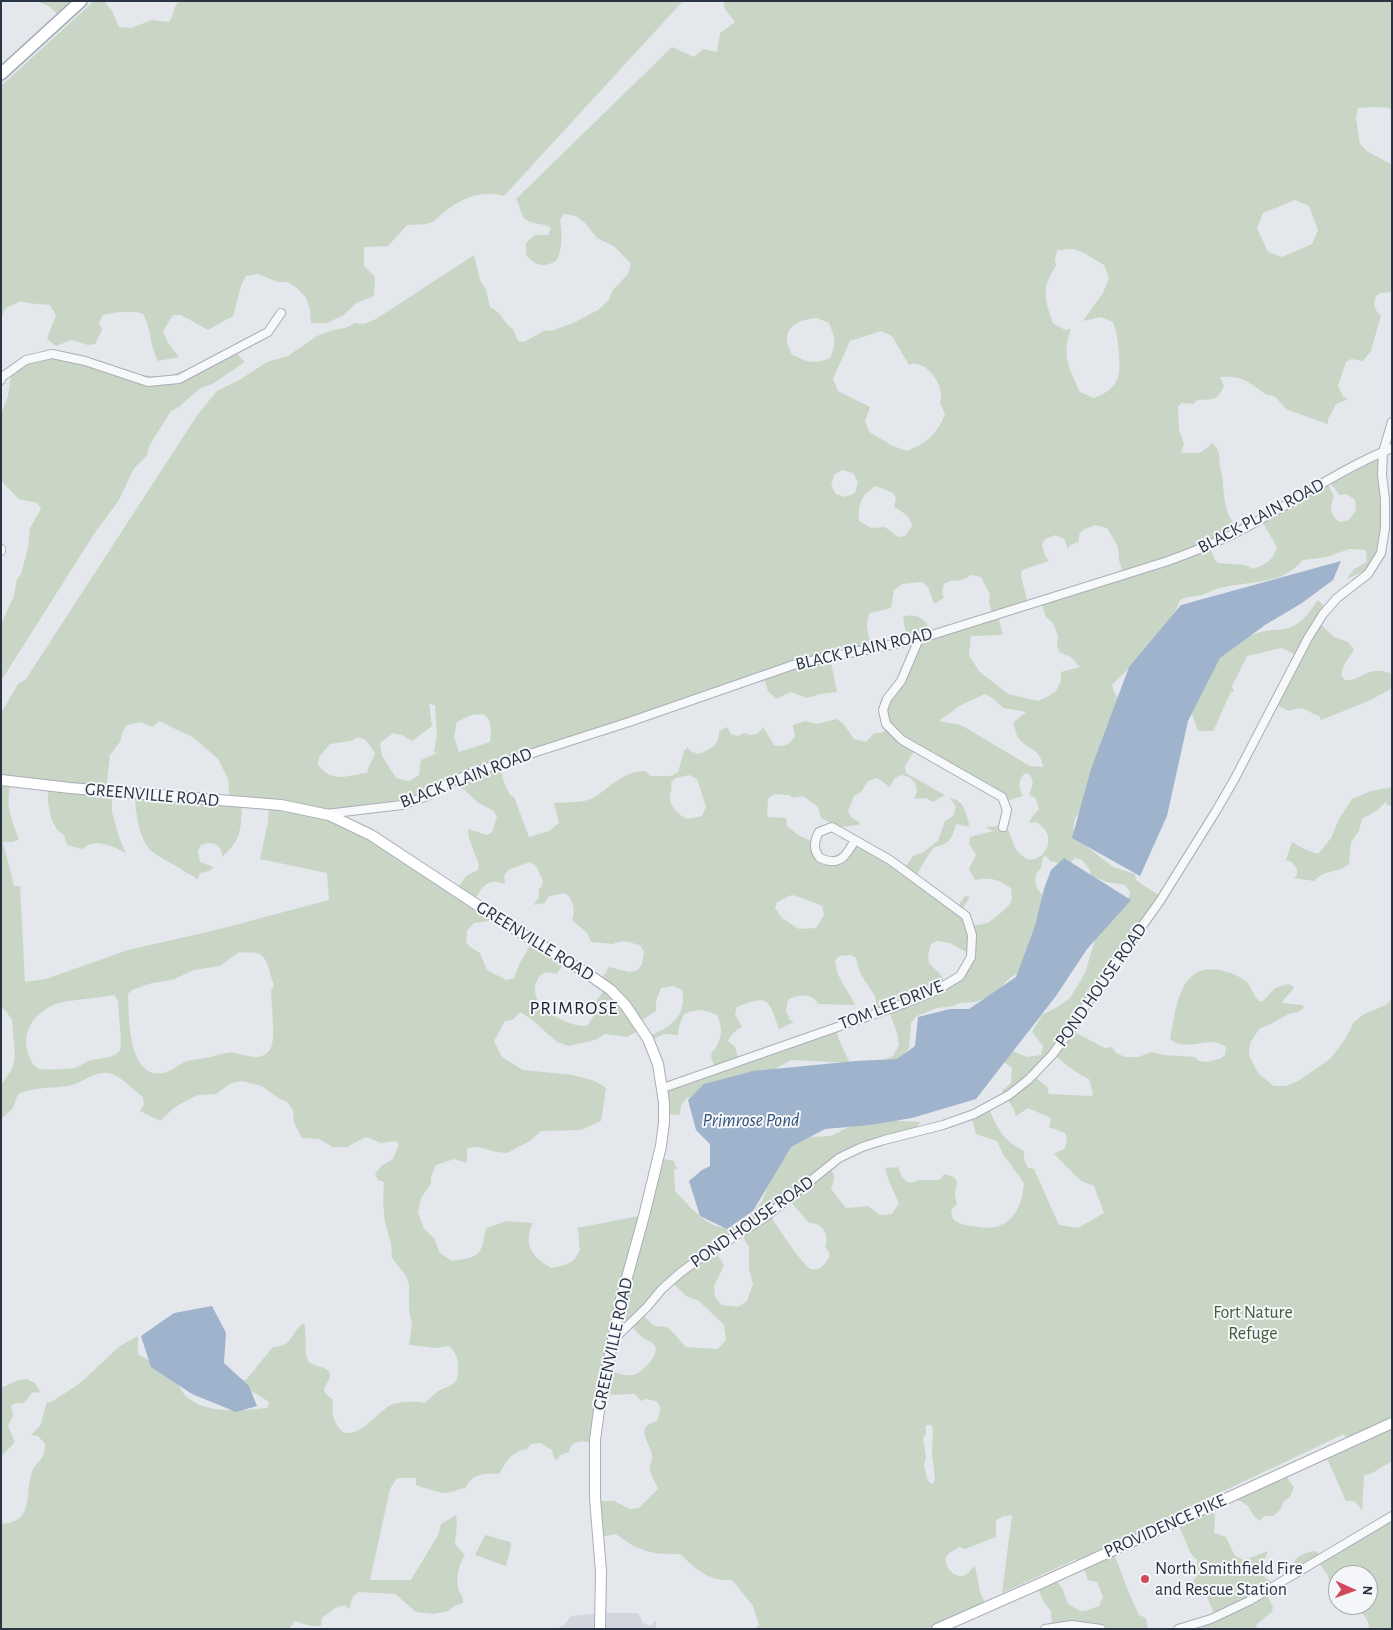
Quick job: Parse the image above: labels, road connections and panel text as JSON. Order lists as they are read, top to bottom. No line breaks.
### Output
{"streets":{"main road":["GREENVILLE ROAD","PROVIDENCE PIKE"],"street":["BLACK PLAIN ROAD","POND HOUSE ROAD","TOM LEE DRIVE"]},"crossings":[["BLACK PLAIN ROAD","GREENVILLE ROAD"],["BLACK PLAIN ROAD","POND HOUSE ROAD"],["GREENVILLE ROAD","POND HOUSE ROAD"],["GREENVILLE ROAD","TOM LEE DRIVE"]],"districts":["PRIMROSE"],"water":["Primrose Pond"],"parks":["Fort Nature Refuge"],"places":["North Smithfield Fire and Rescue Station"],"north":"right"}
